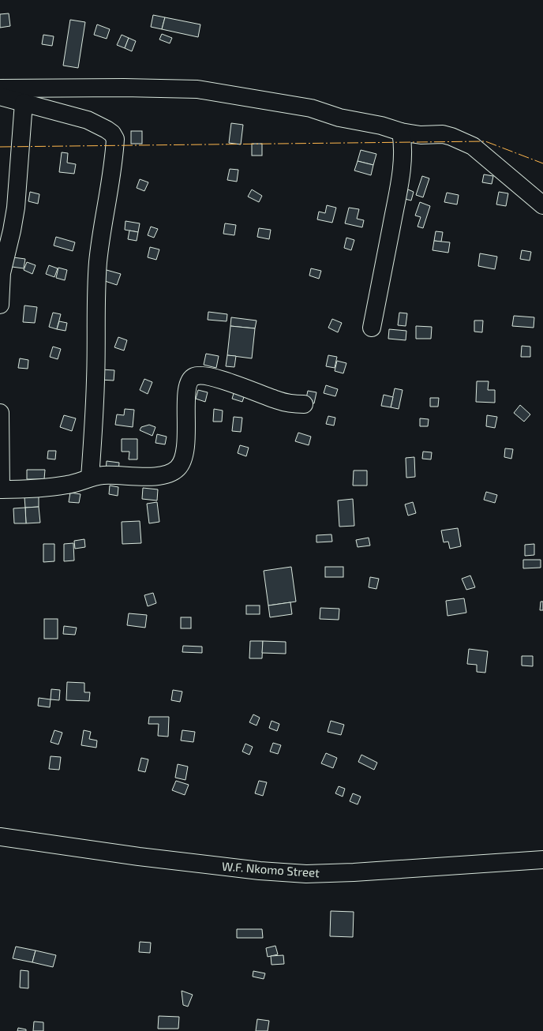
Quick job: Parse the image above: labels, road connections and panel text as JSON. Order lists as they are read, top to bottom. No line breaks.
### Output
{"streets":{"street":["W.F. Nkomo Street"]}}
